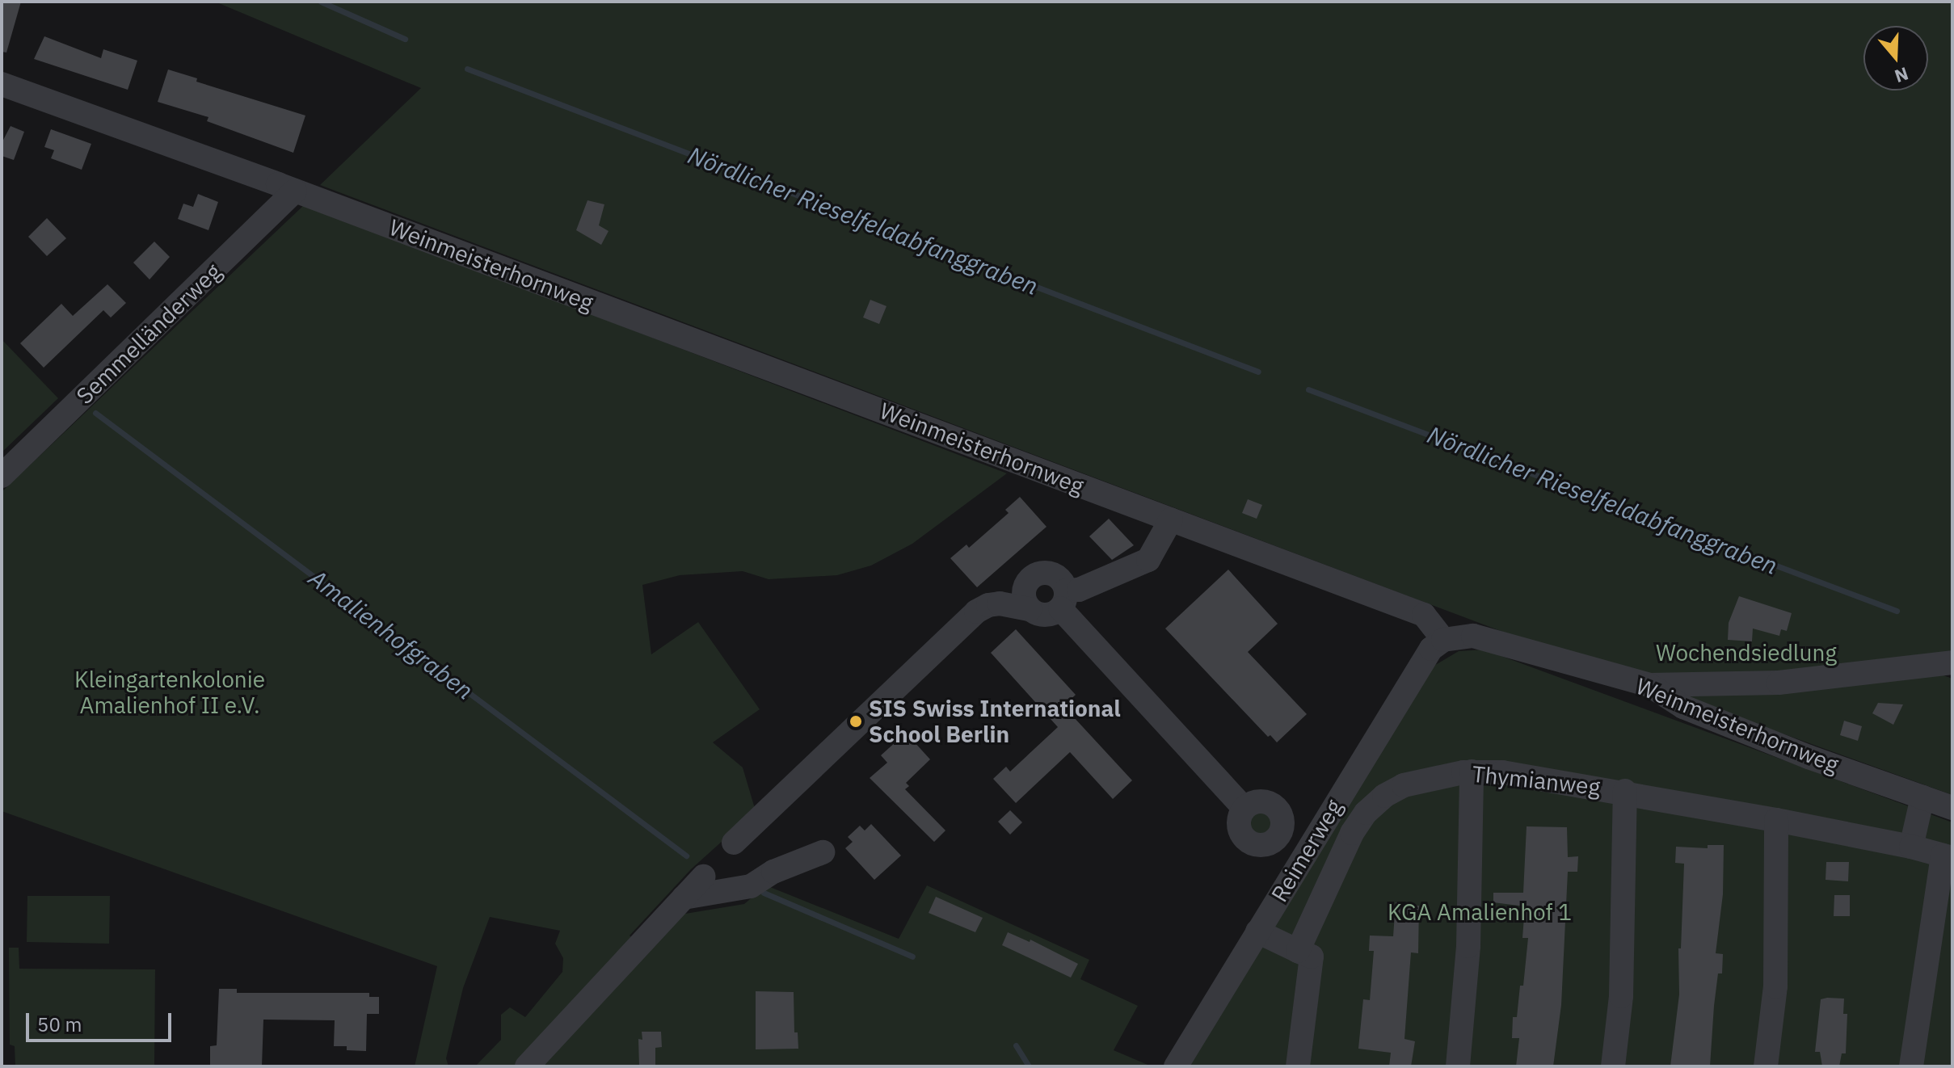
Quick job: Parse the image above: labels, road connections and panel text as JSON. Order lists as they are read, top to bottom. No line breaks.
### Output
{"streets":{"street":["Weinmeisterhornweg","Semmelländerweg","Thymianweg","Reimerweg"]},"crossings":[["Weinmeisterhornweg","Semmelländerweg"],["Weinmeisterhornweg","Reimerweg"]],"water":["Nördlicher Rieselfeldabfanggraben","Amalienhofgraben"],"parks":["Wochendsiedlung","Kleingartenkolonie Amalienhof II e.V.","KGA Amalienhof 1"],"places":["SIS Swiss International School Berlin"],"scale_bar":"50 m","north":"bottom"}
